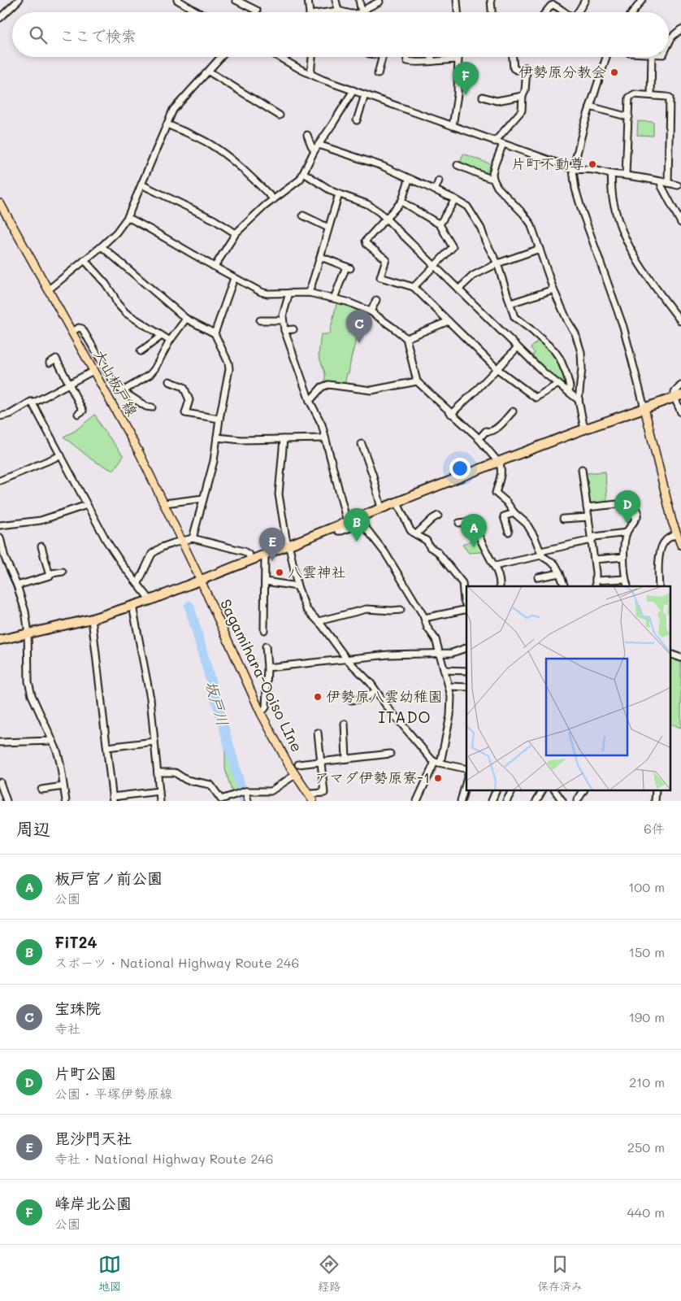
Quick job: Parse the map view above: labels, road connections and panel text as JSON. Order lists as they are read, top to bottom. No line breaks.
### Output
{"streets":{"main road":["大山板戸線","Sagamihara-Ooiso LIne"]},"crossings":[["大山板戸線","Sagamihara-Ooiso LIne"]],"districts":["ITADO"],"water":["坂戸川"],"places":["伊勢原分教会","片町不動尊","八雲神社","伊勢原八雲幼稚園","アマダ伊勢原寮-1"],"page":{"search":"ここで検索","pins":["F","C","D","B","A","E"],"heading":["周辺","6件"],"list":[{"mark":"A","name":"板戸宮ノ前公園","note":"公園","value":"100 m"},{"mark":"B","name":"FiT24","note":"スポーツ · National Highway Route 246","value":"150 m"},{"mark":"C","name":"宝珠院","note":"寺社","value":"190 m"},{"mark":"D","name":"片町公園","note":"公園 · 平塚伊勢原線","value":"210 m"},{"mark":"E","name":"毘沙門天社","note":"寺社 · National Highway Route 246","value":"250 m"},{"mark":"F","name":"峰岸北公園","note":"公園","value":"440 m"}],"nav":["地図","経路","保存済み"]}}
